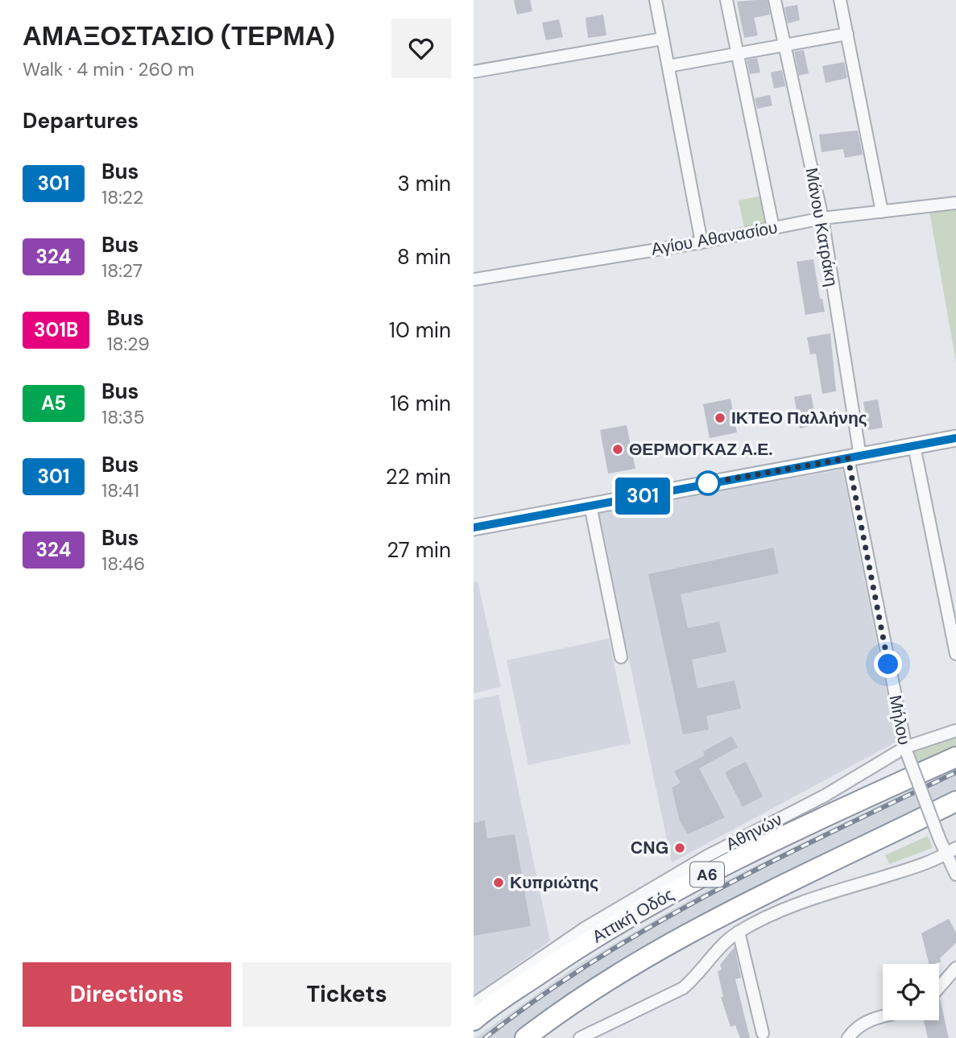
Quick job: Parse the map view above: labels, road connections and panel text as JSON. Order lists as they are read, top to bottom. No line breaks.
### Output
{"streets":{"highway":["Α6","Αττική Οδός"],"street":["Μάνου Κατράκη","Αγίου Αθανασίου","Μήλου","Αθηνών"]},"crossings":[["Μάνου Κατράκη","Αγίου Αθανασίου"],["Μάνου Κατράκη","Μήλου"],["Μήλου","Αθηνών"]],"places":["ΙΚΤΕΟ Παλλήνης","ΘΕΡΜΟΓΚΑΖ Α.Ε.","CNG","Κυπριώτης"],"lines":["bus line 301"],"page":{"heading":[["ΑΜΑΞΟΣΤΑΣΙΟ (ΤΕΡΜΑ)","Walk · 4 min · 260 m"],"Departures"],"on_map":"301","list":[{"mark":"301","name":"Bus","note":"18:22","value":"3 min"},{"mark":"324","name":"Bus","note":"18:27","value":"8 min"},{"mark":"301B","name":"Bus","note":"18:29","value":"10 min"},{"mark":"A5","name":"Bus","note":"18:35","value":"16 min"},{"mark":"301","name":"Bus","note":"18:41","value":"22 min"},{"mark":"324","name":"Bus","note":"18:46","value":"27 min"}],"buttons":["Directions","Tickets"]}}
